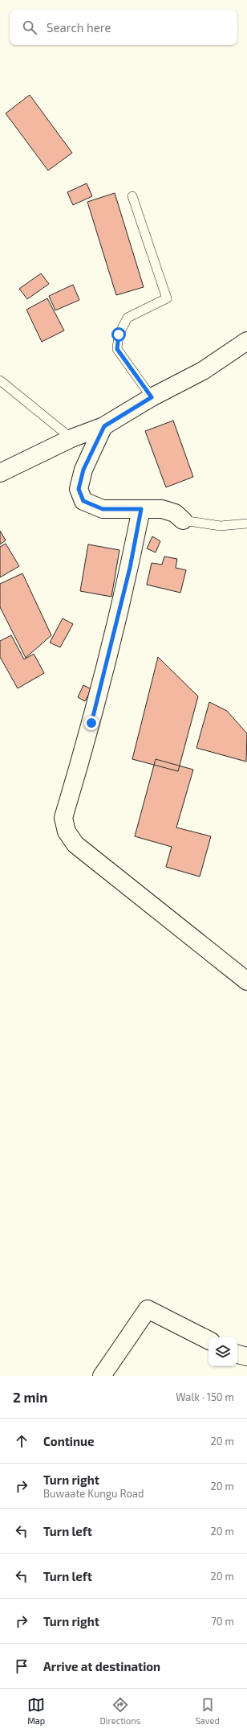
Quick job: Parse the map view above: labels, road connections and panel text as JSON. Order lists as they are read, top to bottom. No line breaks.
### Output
{"page":{"search":"Search here","heading":["2 min","Walk · 150 m"],"list":[["Continue","20 m"],["Turn right","Buwaate Kungu Road","20 m"],["Turn left","20 m"],["Turn left","20 m"],["Turn right","70 m"],"Arrive at destination"],"nav":["Map","Directions","Saved"]}}
